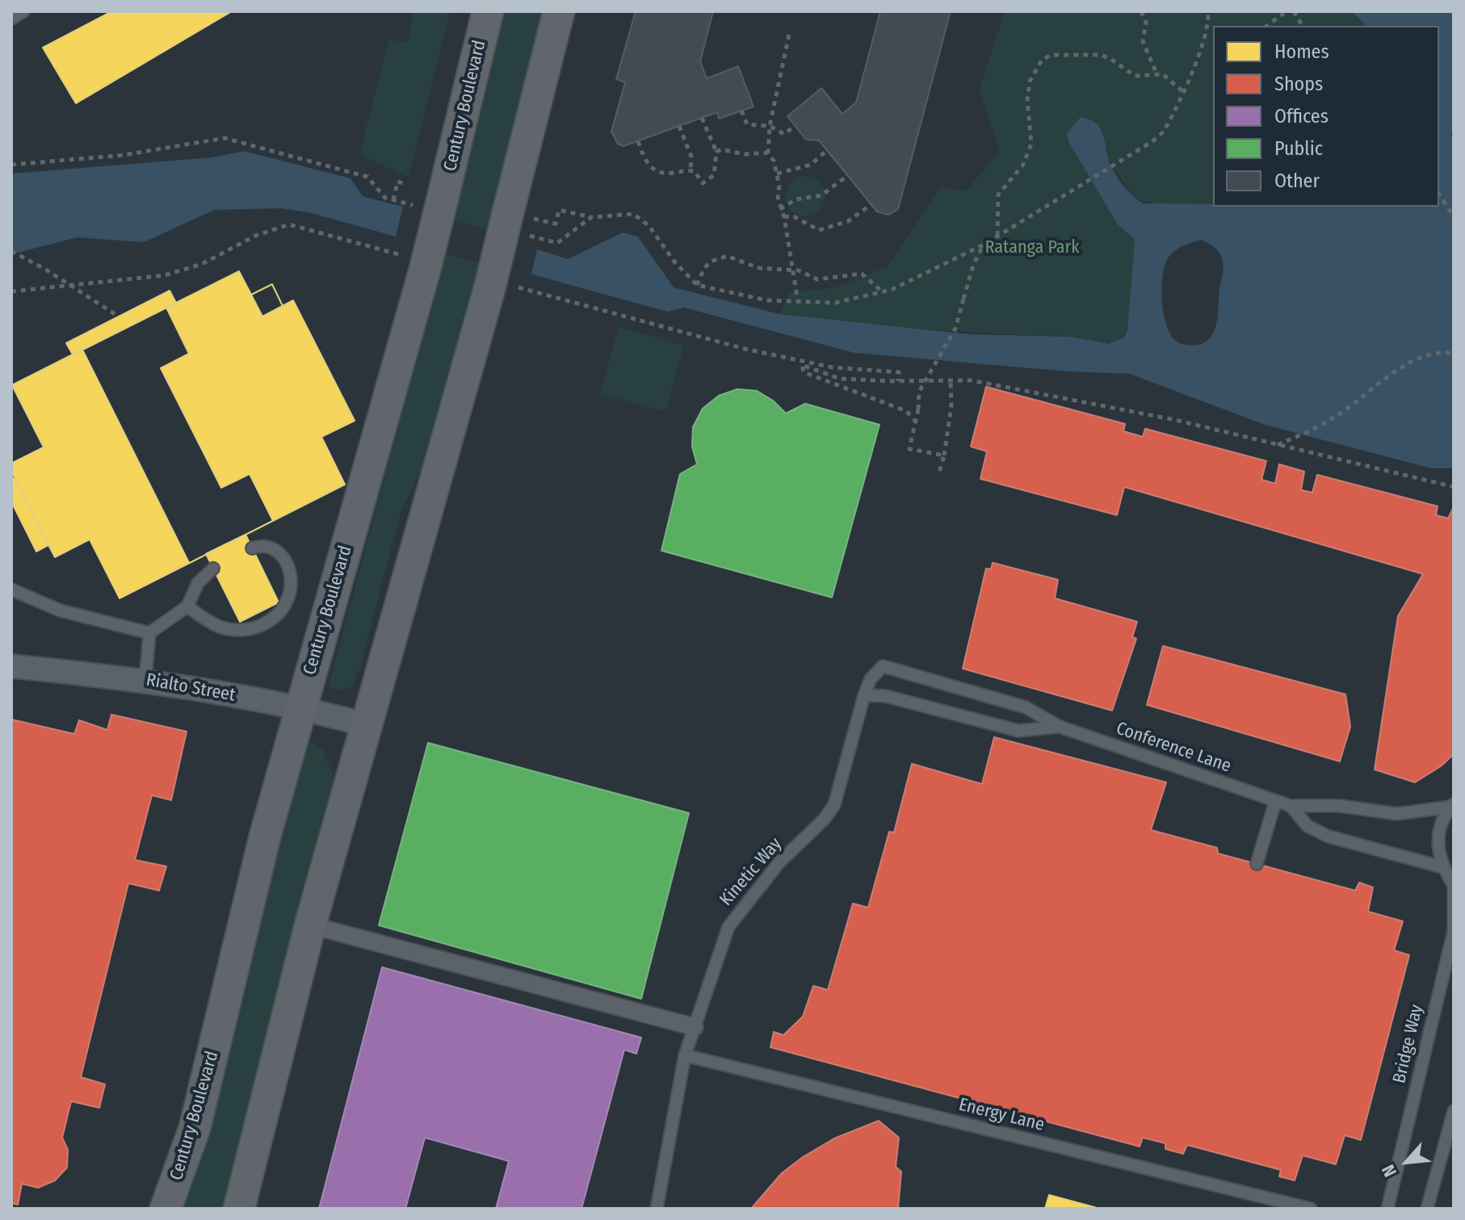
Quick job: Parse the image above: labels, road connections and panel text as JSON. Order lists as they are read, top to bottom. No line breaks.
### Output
{"streets":{"main road":["Century Boulevard"],"street":["Rialto Street"],"lane":["Conference Lane","Kinetic Way","Bridge Way","Energy Lane"]},"crossings":[["Century Boulevard","Rialto Street"],["Conference Lane","Kinetic Way"],["Kinetic Way","Energy Lane"]],"parks":["Ratanga Park"],"legend":["Homes","Shops","Offices","Public","Other"],"north":"bottom left"}
